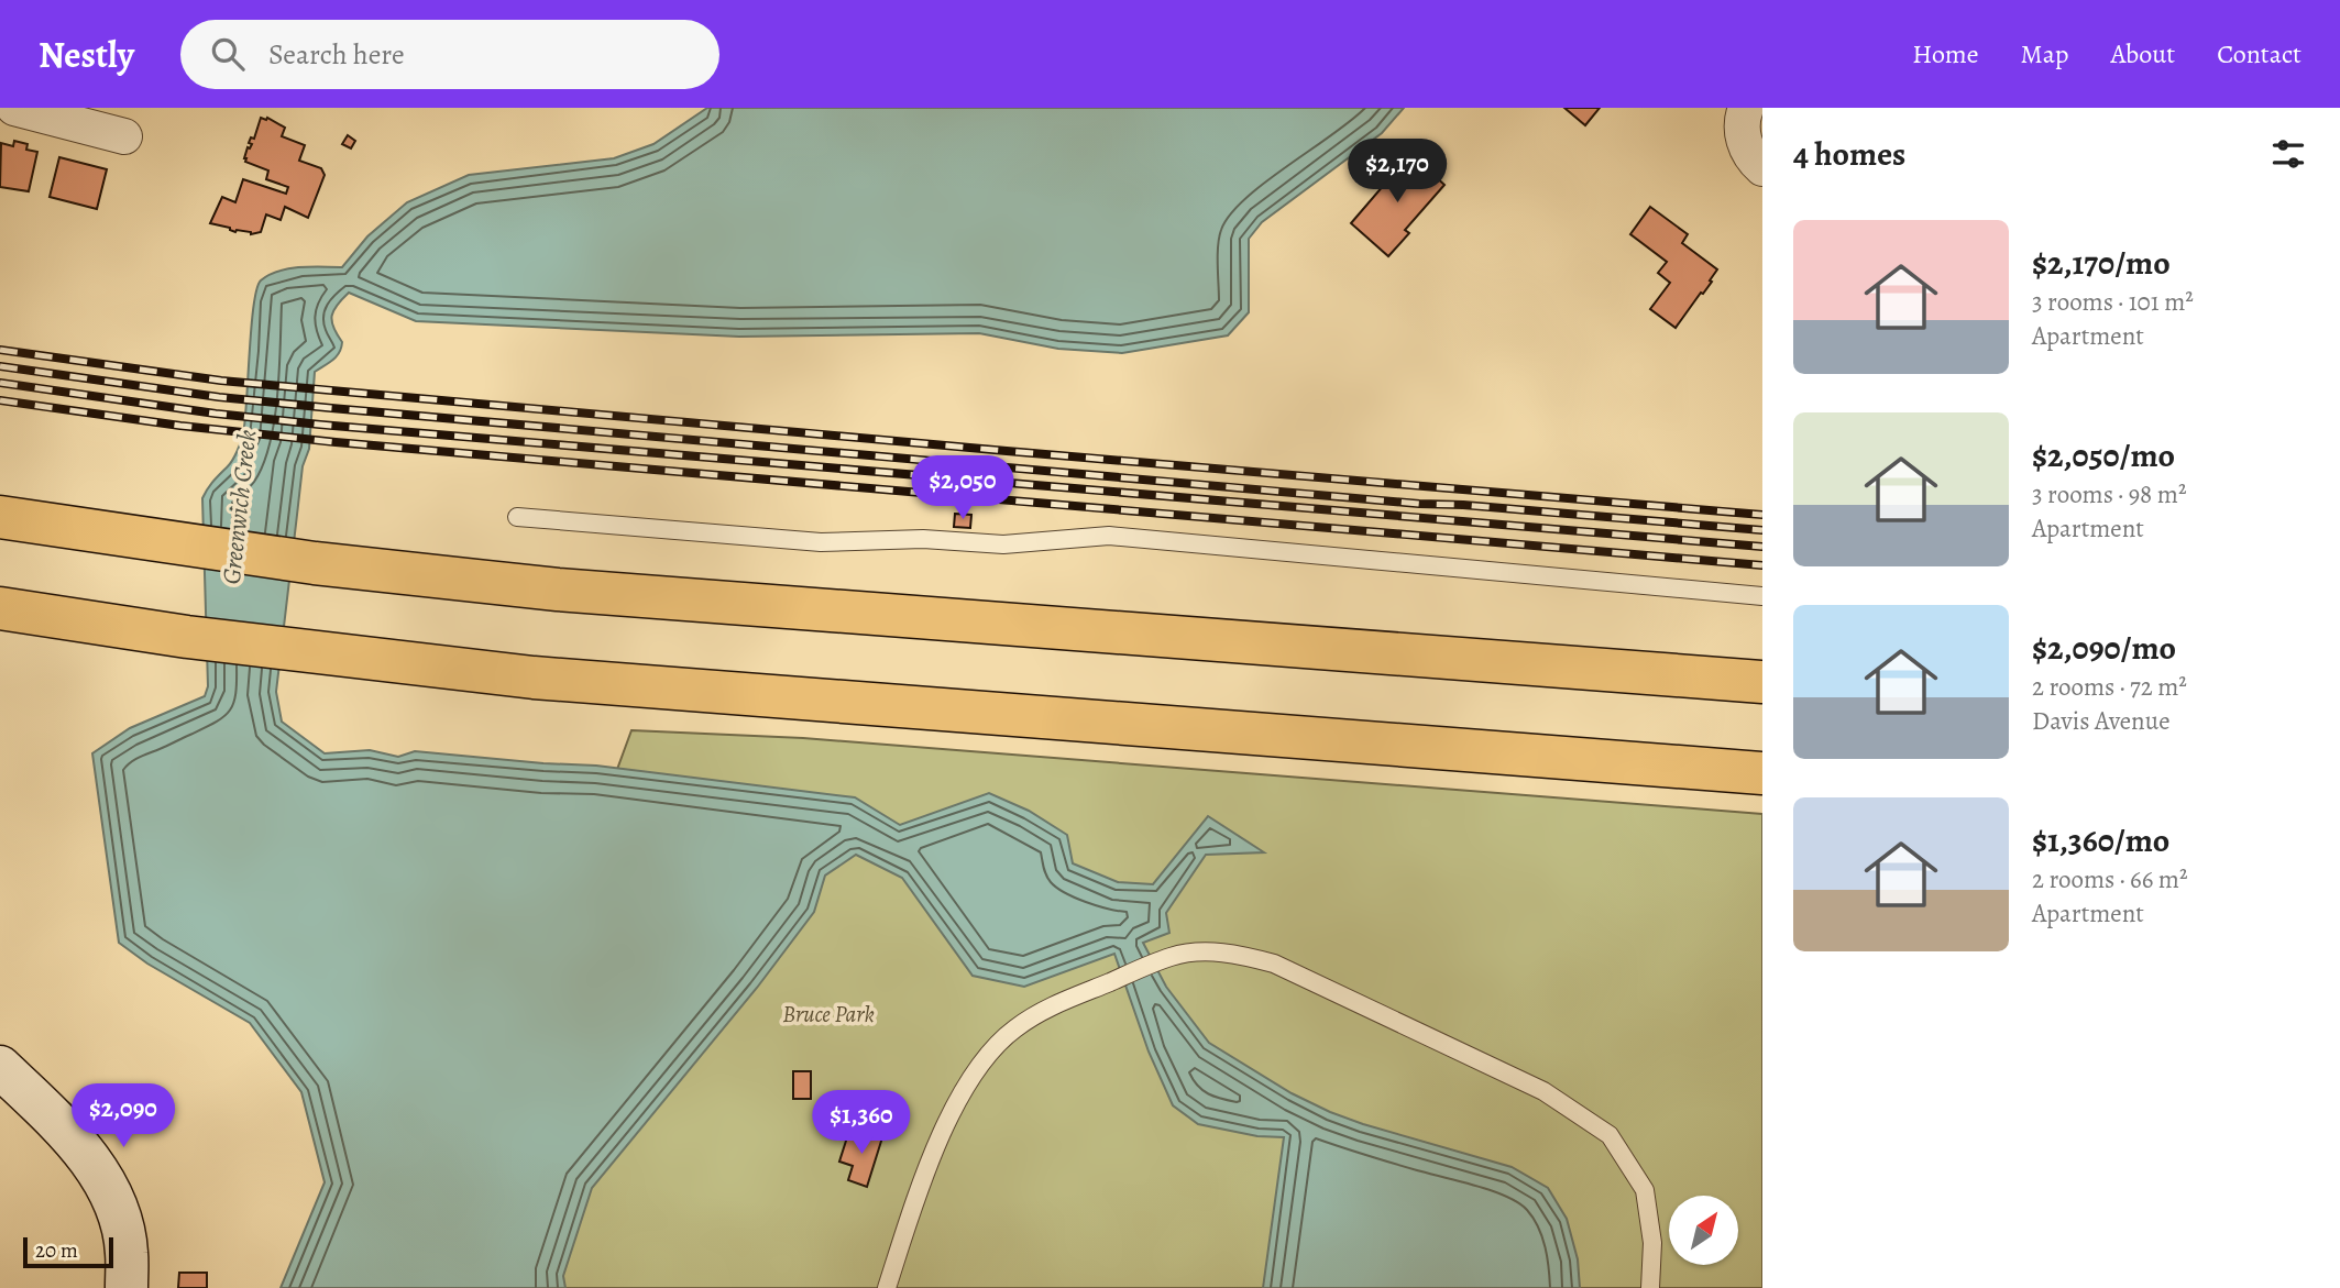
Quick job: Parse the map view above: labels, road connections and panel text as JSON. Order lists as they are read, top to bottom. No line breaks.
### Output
{"water":["Greenwich Creek"],"parks":["Bruce Park"],"scale_bar":"20 m","north":"top right","page":{"header":"Nestly","search":"Search here","nav":["Home","Map","About","Contact"],"heading":"4 homes","price":["$2,170","$2,050","$2,090","$1,360"],"list":[{"name":"$2,170/mo","note":"3 rooms · 101 m² · Apartment"},{"name":"$2,050/mo","note":"3 rooms · 98 m² · Apartment"},{"name":"$2,090/mo","note":"2 rooms · 72 m² · Davis Avenue"},{"name":"$1,360/mo","note":"2 rooms · 66 m² · Apartment"}],"scale":"20 m"}}
